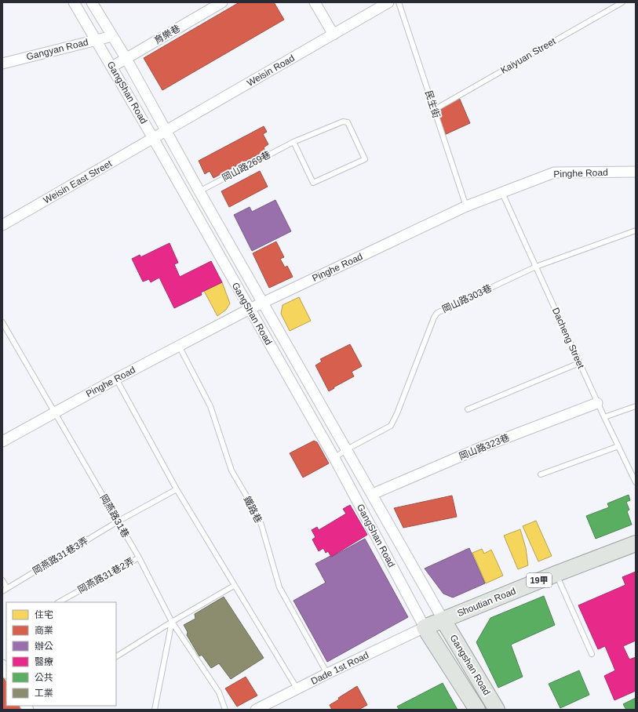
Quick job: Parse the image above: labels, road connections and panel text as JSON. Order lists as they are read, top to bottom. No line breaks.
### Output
{"streets":{"main road":["19甲","Shoutian Road","Gangshan Road"],"street":["育樂巷","Gangyan Road","Weisin Road","GangShan Road","Pinghe Road","Weisin East Street","岡山路323巷","Dade 1st Road"],"lane":["Kaiyuan Street","民生街","岡山路269巷","岡山路303巷","Dacheng Street","鐵路巷","岡燕路31巷","岡燕路31巷3弄","岡燕路31巷2弄"]},"crossings":[["育樂巷","GangShan Road"],["Gangyan Road","GangShan Road"],["Kaiyuan Street","民生街"],["Weisin Road","GangShan Road"],["Weisin Road","Weisin East Street"],["GangShan Road","岡山路269巷"],["GangShan Road","Pinghe Road"],["GangShan Road","Weisin East Street"],["GangShan Road","岡山路303巷"],["GangShan Road","岡山路323巷"],["GangShan Road","19甲"],["GangShan Road","Shoutian Road"],["GangShan Road","Gangshan Road"],["GangShan Road","Dade 1st Road"],["民生街","Pinghe Road"],["Pinghe Road","Dacheng Street"],["Pinghe Road","鐵路巷"],["Pinghe Road","岡燕路31巷"],["岡山路303巷","Dacheng Street"],["Dacheng Street","岡山路323巷"],["鐵路巷","Dade 1st Road"],["岡燕路31巷","岡燕路31巷3弄"],["岡燕路31巷","岡燕路31巷2弄"],["19甲","Shoutian Road"],["19甲","Gangshan Road"],["19甲","Dade 1st Road"],["Shoutian Road","Gangshan Road"],["Gangshan Road","Dade 1st Road"]],"legend":["住宅","商業","辦公","醫療","公共","工業"]}
